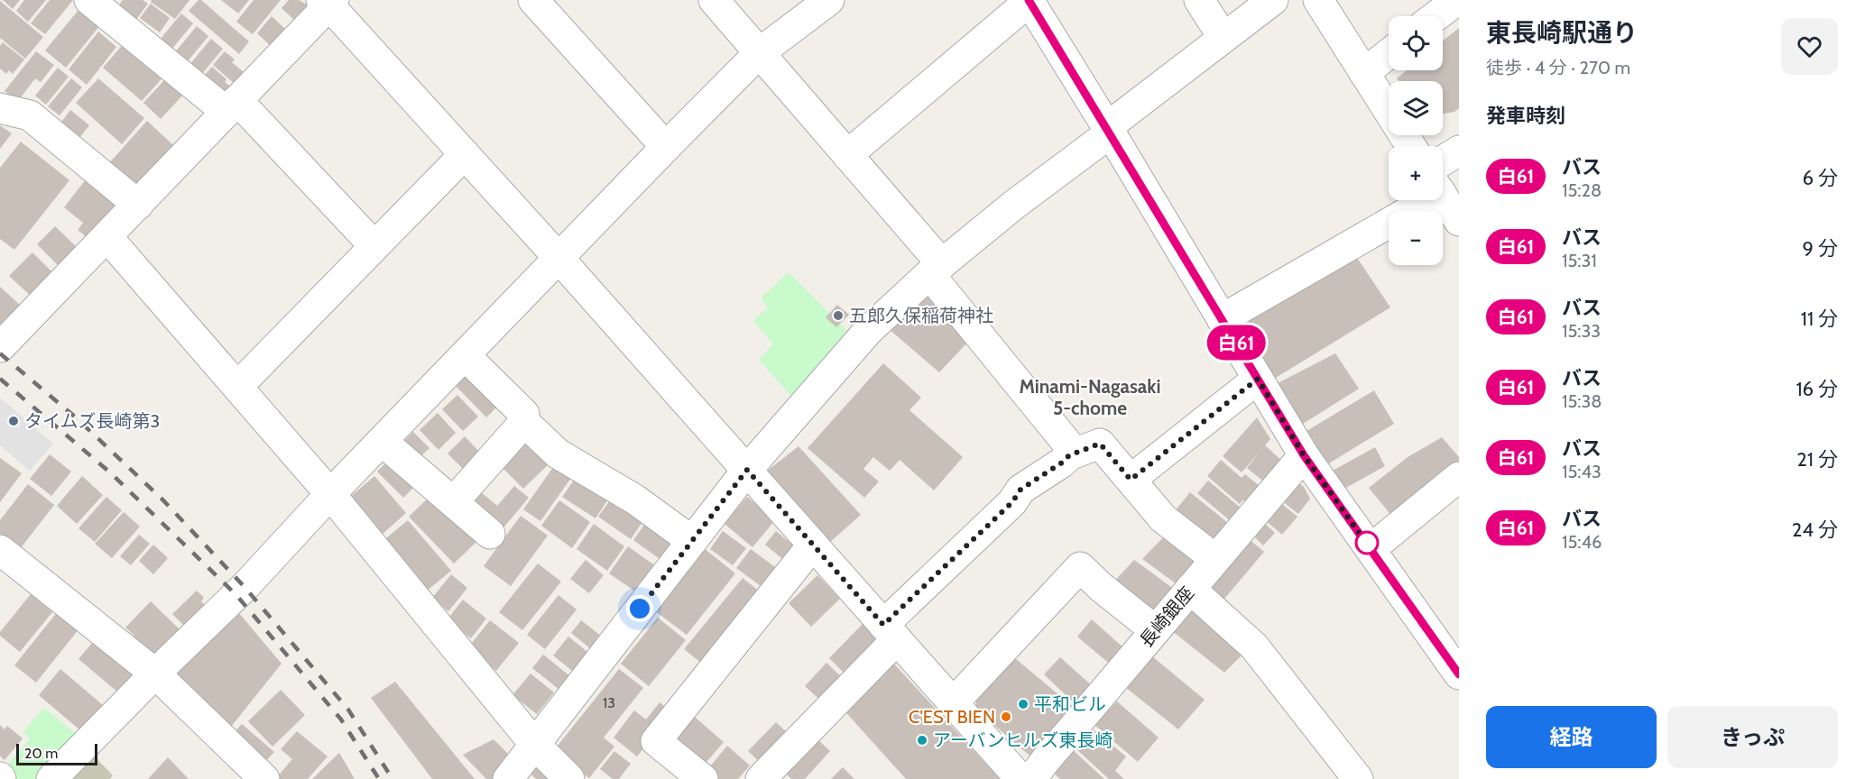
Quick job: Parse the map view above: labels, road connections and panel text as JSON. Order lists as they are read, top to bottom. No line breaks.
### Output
{"streets":{"street":["長崎銀座"]},"districts":["Minami-Nagasaki 5-chome"],"places":["五郎久保稲荷神社","タイムズ長崎第3","平和ビル","C'EST BIEN","アーバンヒルズ東長崎"],"lines":["bus line 白61"],"house_numbers":["13"],"scale_bar":"20 m","page":{"on_map":"白61","heading":[["東長崎駅通り","徒歩 · 4 分 · 270 m"],"発車時刻"],"map_buttons":["+","−"],"list":[{"mark":"白61","name":"バス","note":"15:28","value":"6 分"},{"mark":"白61","name":"バス","note":"15:31","value":"9 分"},{"mark":"白61","name":"バス","note":"15:33","value":"11 分"},{"mark":"白61","name":"バス","note":"15:38","value":"16 分"},{"mark":"白61","name":"バス","note":"15:43","value":"21 分"},{"mark":"白61","name":"バス","note":"15:46","value":"24 分"}],"buttons":["経路","きっぷ"],"scale":"20 m"}}
